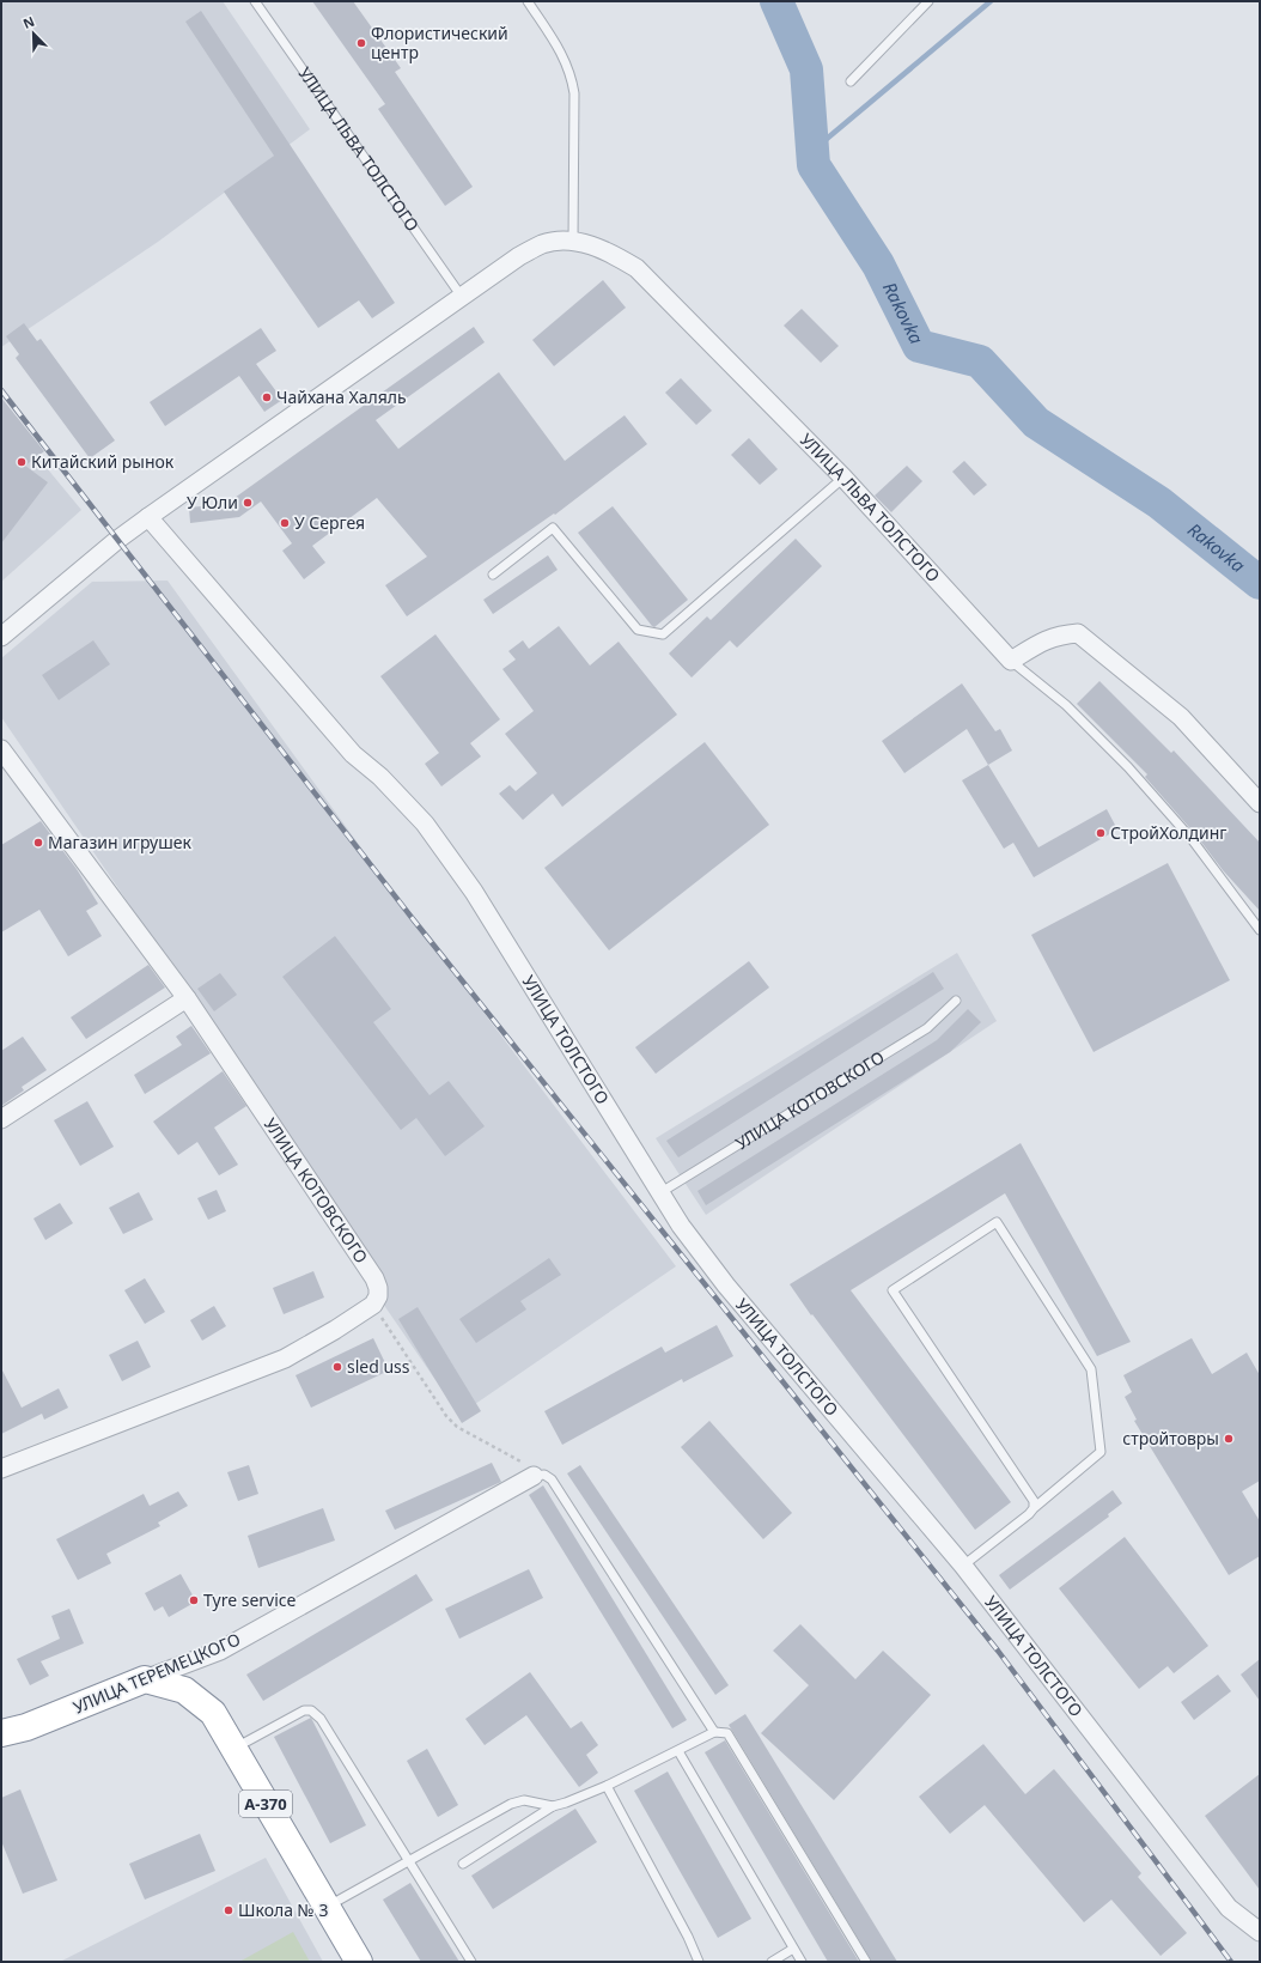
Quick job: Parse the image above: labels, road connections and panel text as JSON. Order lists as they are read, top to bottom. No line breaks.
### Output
{"streets":{"highway":["УЛИЦА ТЕРЕМЕЦКОГО","А-370"],"street":["УЛИЦА ЛЬВА ТОЛСТОГО","УЛИЦА ТОЛСТОГО","УЛИЦА КОТОВСКОГО"]},"crossings":[["УЛИЦА ЛЬВА ТОЛСТОГО","УЛИЦА ТОЛСТОГО"],["УЛИЦА ТОЛСТОГО","УЛИЦА КОТОВСКОГО"],["УЛИЦА ТЕРЕМЕЦКОГО","А-370"]],"water":["Rakovka"],"places":["Флористический центр","Чайхана Халяль","Китайский рынок","У Юли","У Сергея","СтройХолдинг","Магазин игрушек","sled uss","стройтовры","Tyre service","Школа № 3"],"north":"top left"}
